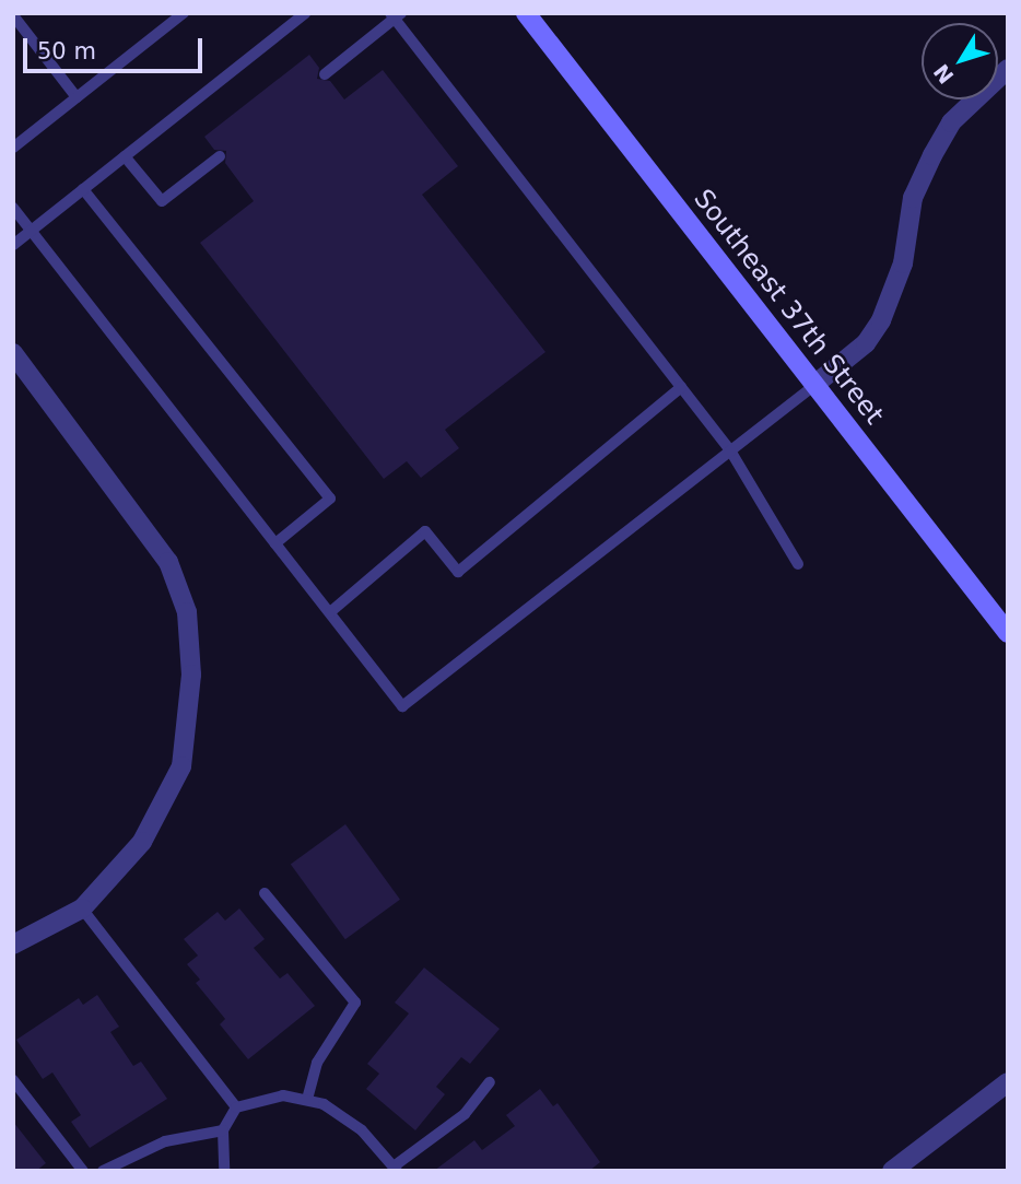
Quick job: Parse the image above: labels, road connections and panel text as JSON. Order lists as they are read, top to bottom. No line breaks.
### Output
{"streets":{"street":["Southeast 37th Street"]},"scale_bar":"50 m","north":"bottom left"}
